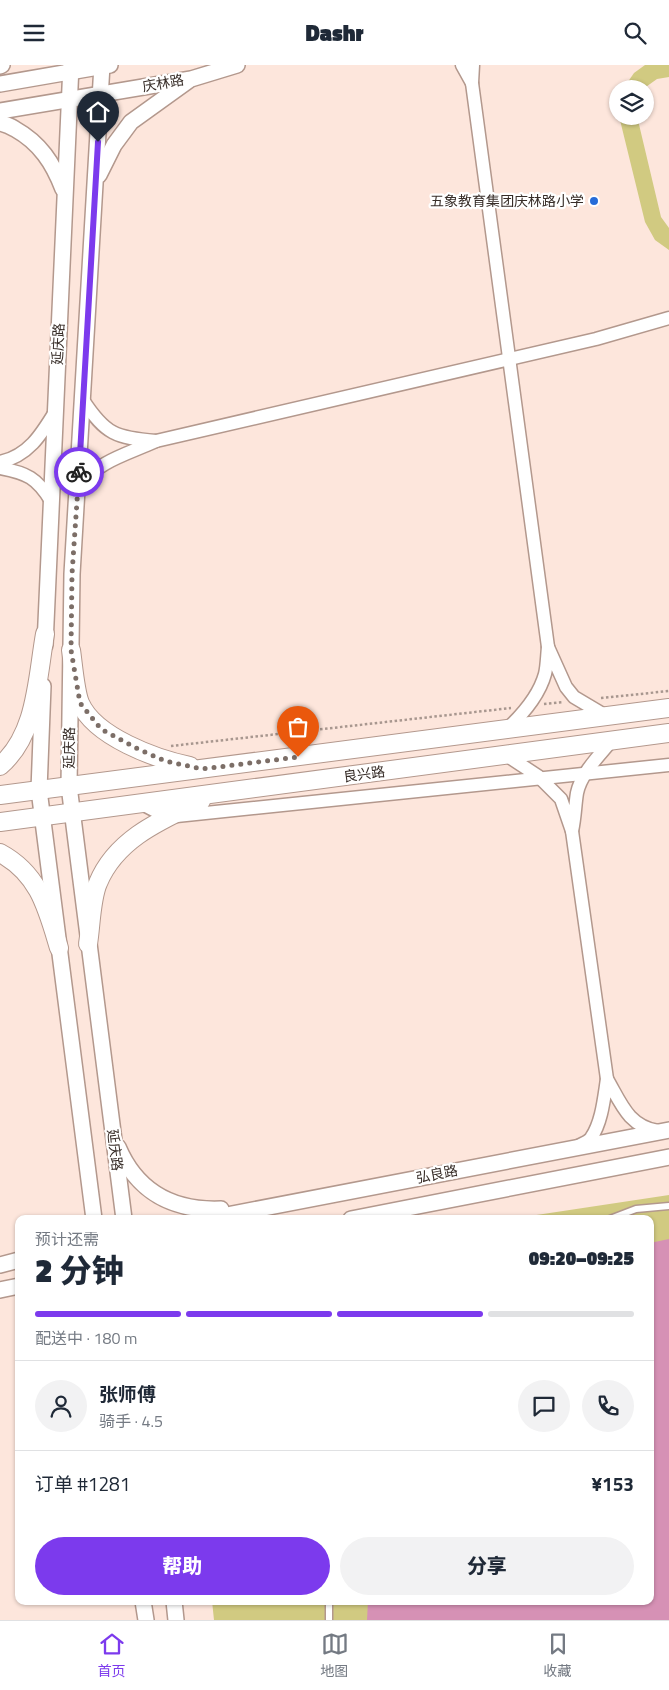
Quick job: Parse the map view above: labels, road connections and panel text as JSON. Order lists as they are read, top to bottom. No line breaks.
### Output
{"streets":{"main road":["良兴路"],"street":["庆林路","延庆路","弘良路"]},"crossings":[["庆林路","延庆路"],["延庆路","良兴路"]],"places":["五象教育集团庆林路小学"],"page":{"header":"Dashr","heading":["2 分钟","预计还需","09:20–09:25"],"panel":["张师傅","骑手 · 4.5","订单 #1281","¥153"],"bar":"配送中 · 180 m","buttons":["帮助","分享"],"tabs":["首页","地图","收藏"]}}
